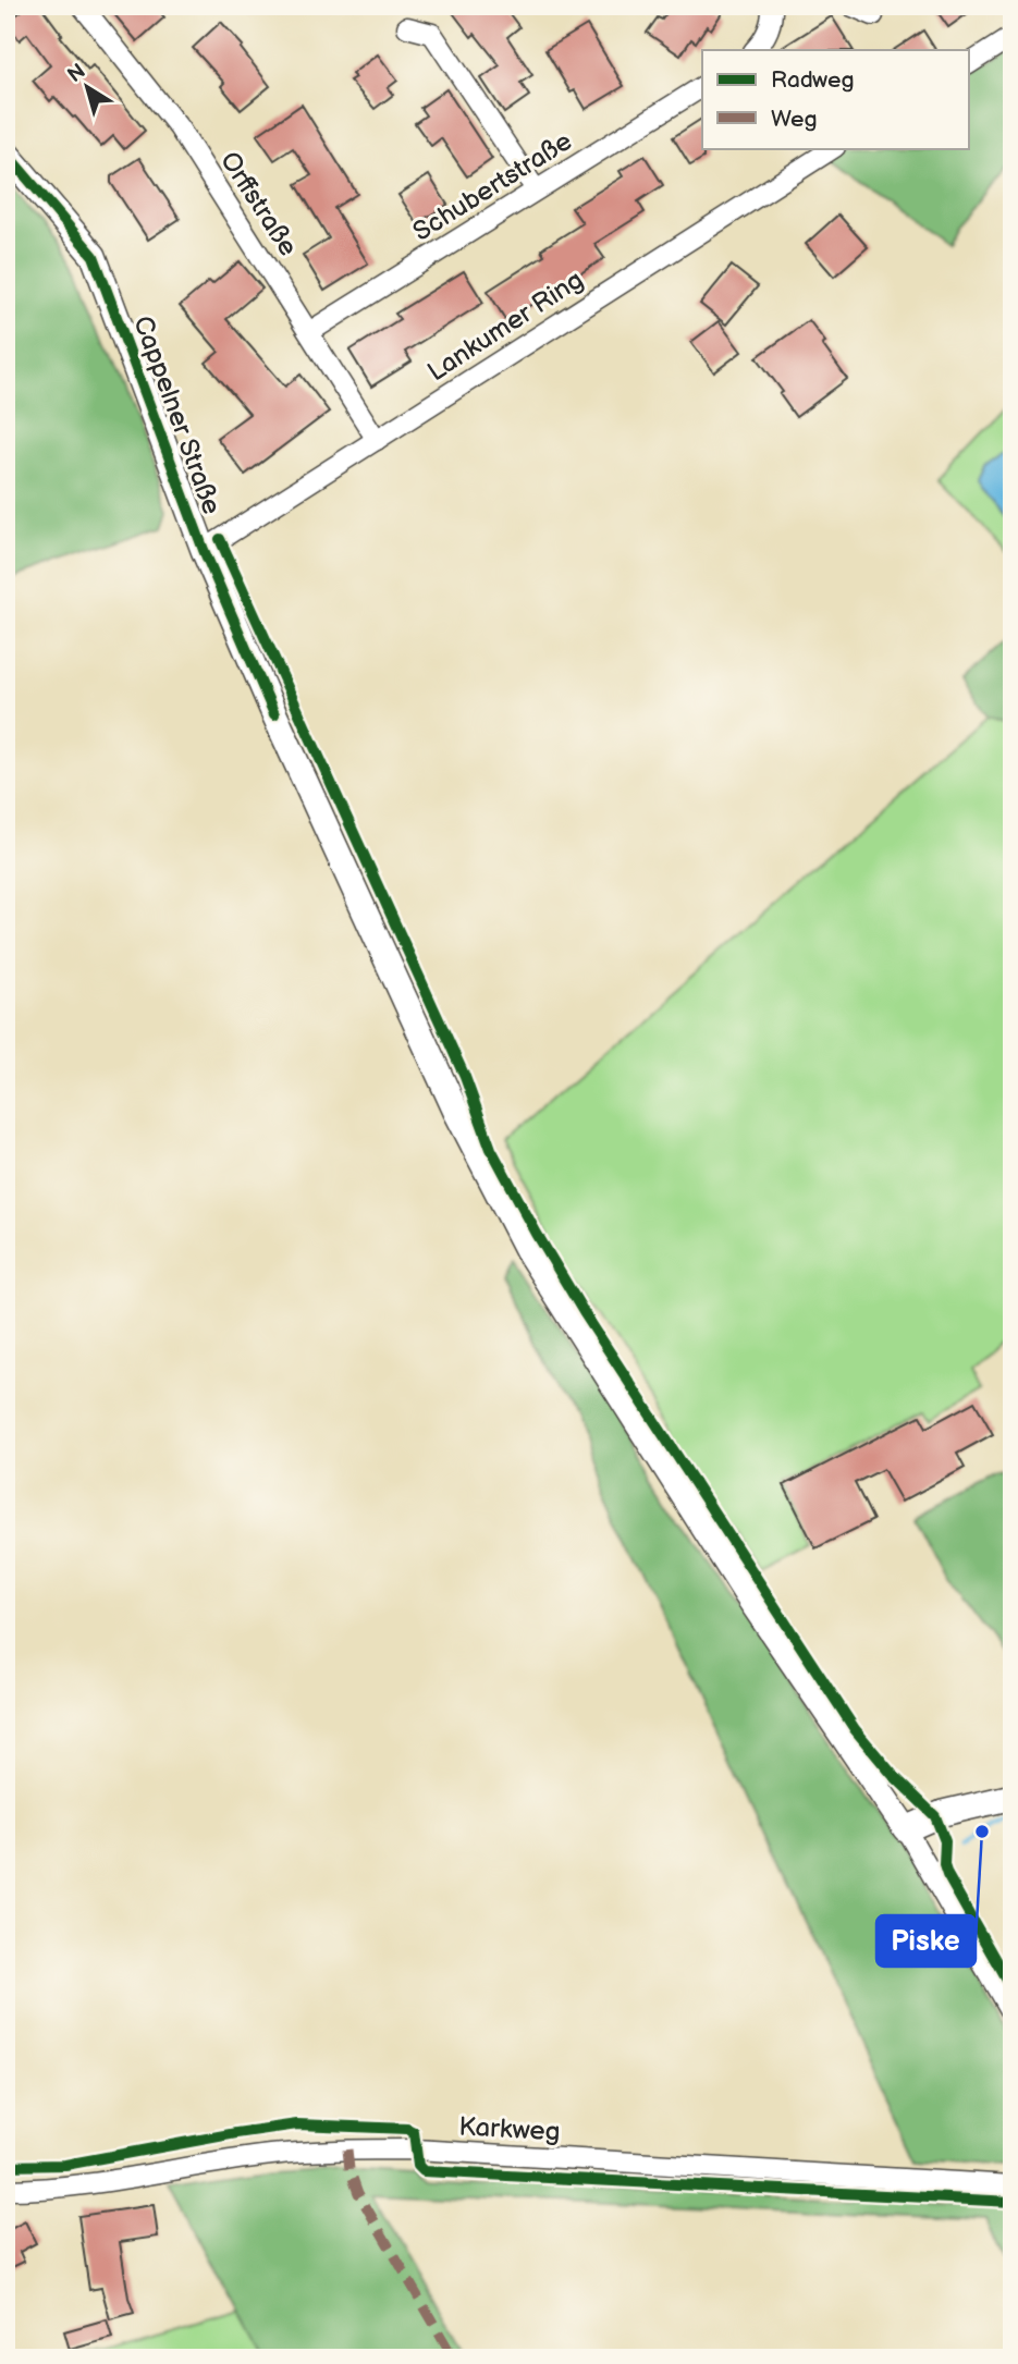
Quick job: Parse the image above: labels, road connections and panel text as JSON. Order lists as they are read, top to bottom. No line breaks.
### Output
{"streets":{"street":["Schubertstraße","Orffstraße","Lankumer Ring","Cappelner Straße","Karkweg"]},"crossings":[["Schubertstraße","Orffstraße"],["Orffstraße","Lankumer Ring"],["Lankumer Ring","Cappelner Straße"]],"places":["Piske"],"legend":["Radweg","Weg"],"north":"top left"}
